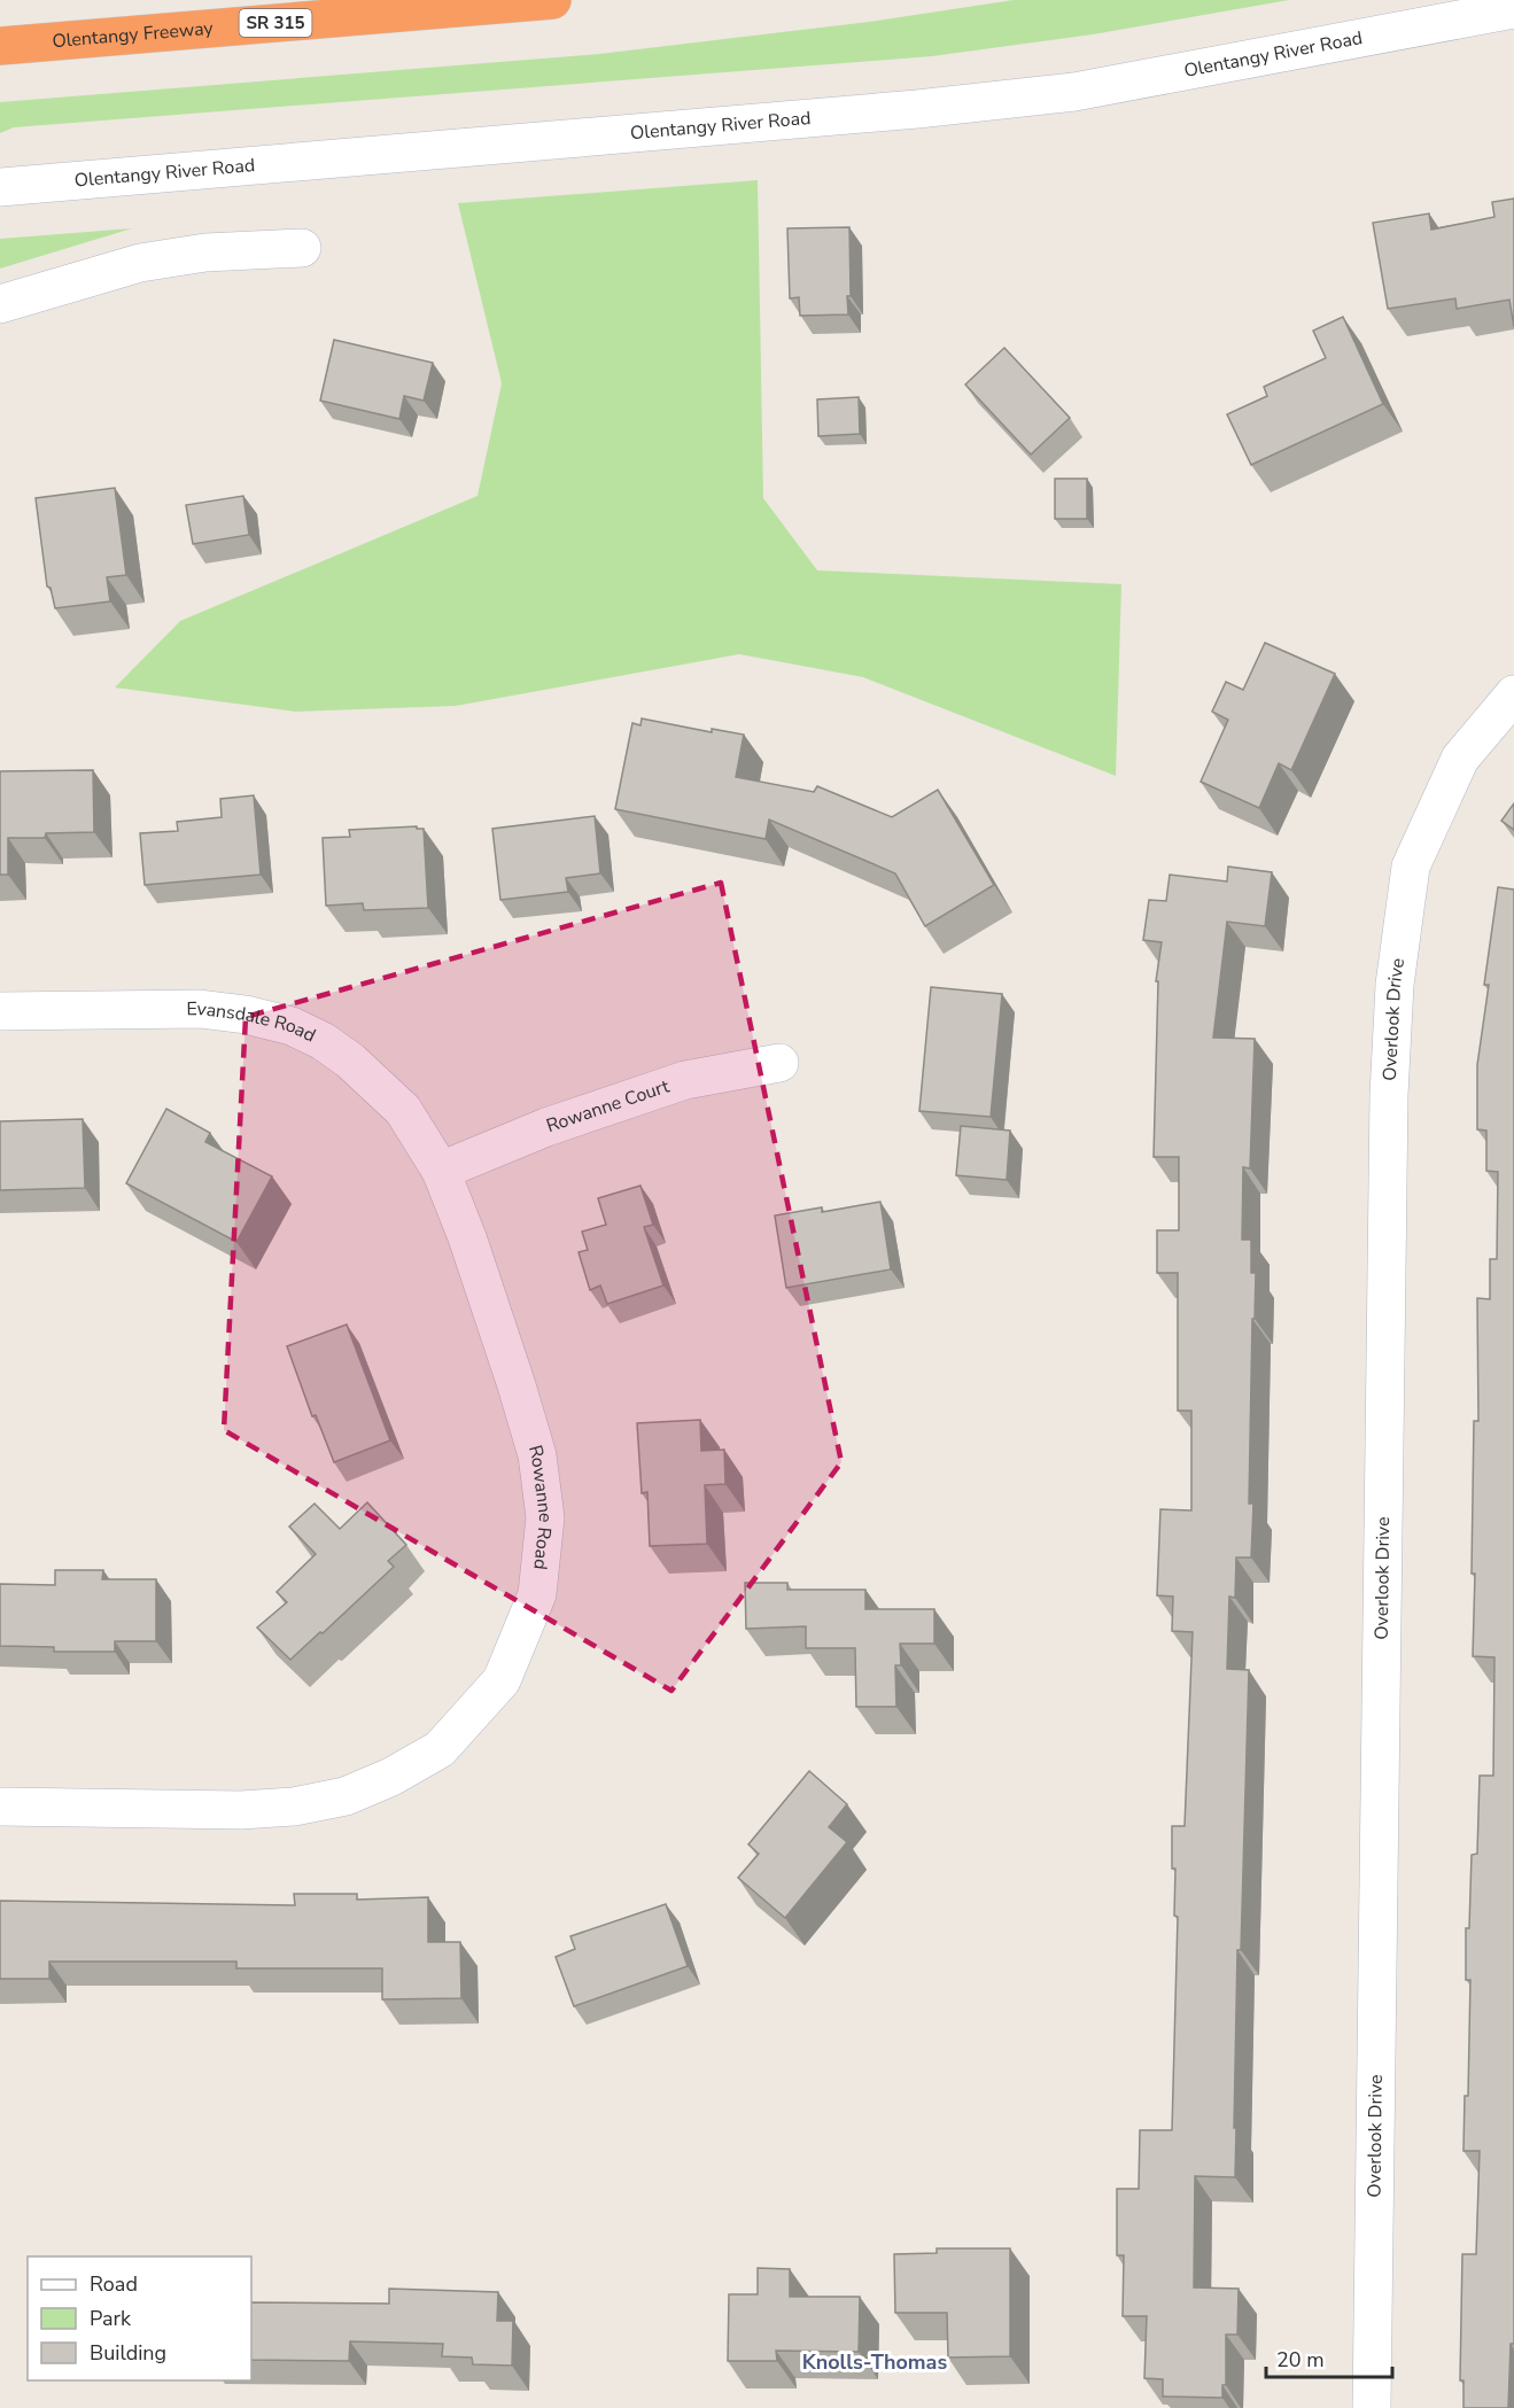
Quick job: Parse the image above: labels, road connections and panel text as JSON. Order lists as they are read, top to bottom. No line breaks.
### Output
{"streets":{"highway":["SR 315","Olentangy Freeway"],"street":["Olentangy River Road","Overlook Drive","Evansdale Road","Rowanne Court","Rowanne Road"]},"crossings":[["Evansdale Road","Rowanne Court"],["Evansdale Road","Rowanne Road"],["Rowanne Court","Rowanne Road"]],"districts":["Knolls-Thomas"],"legend":["Road","Park","Building"],"scale_bar":"20 m"}
